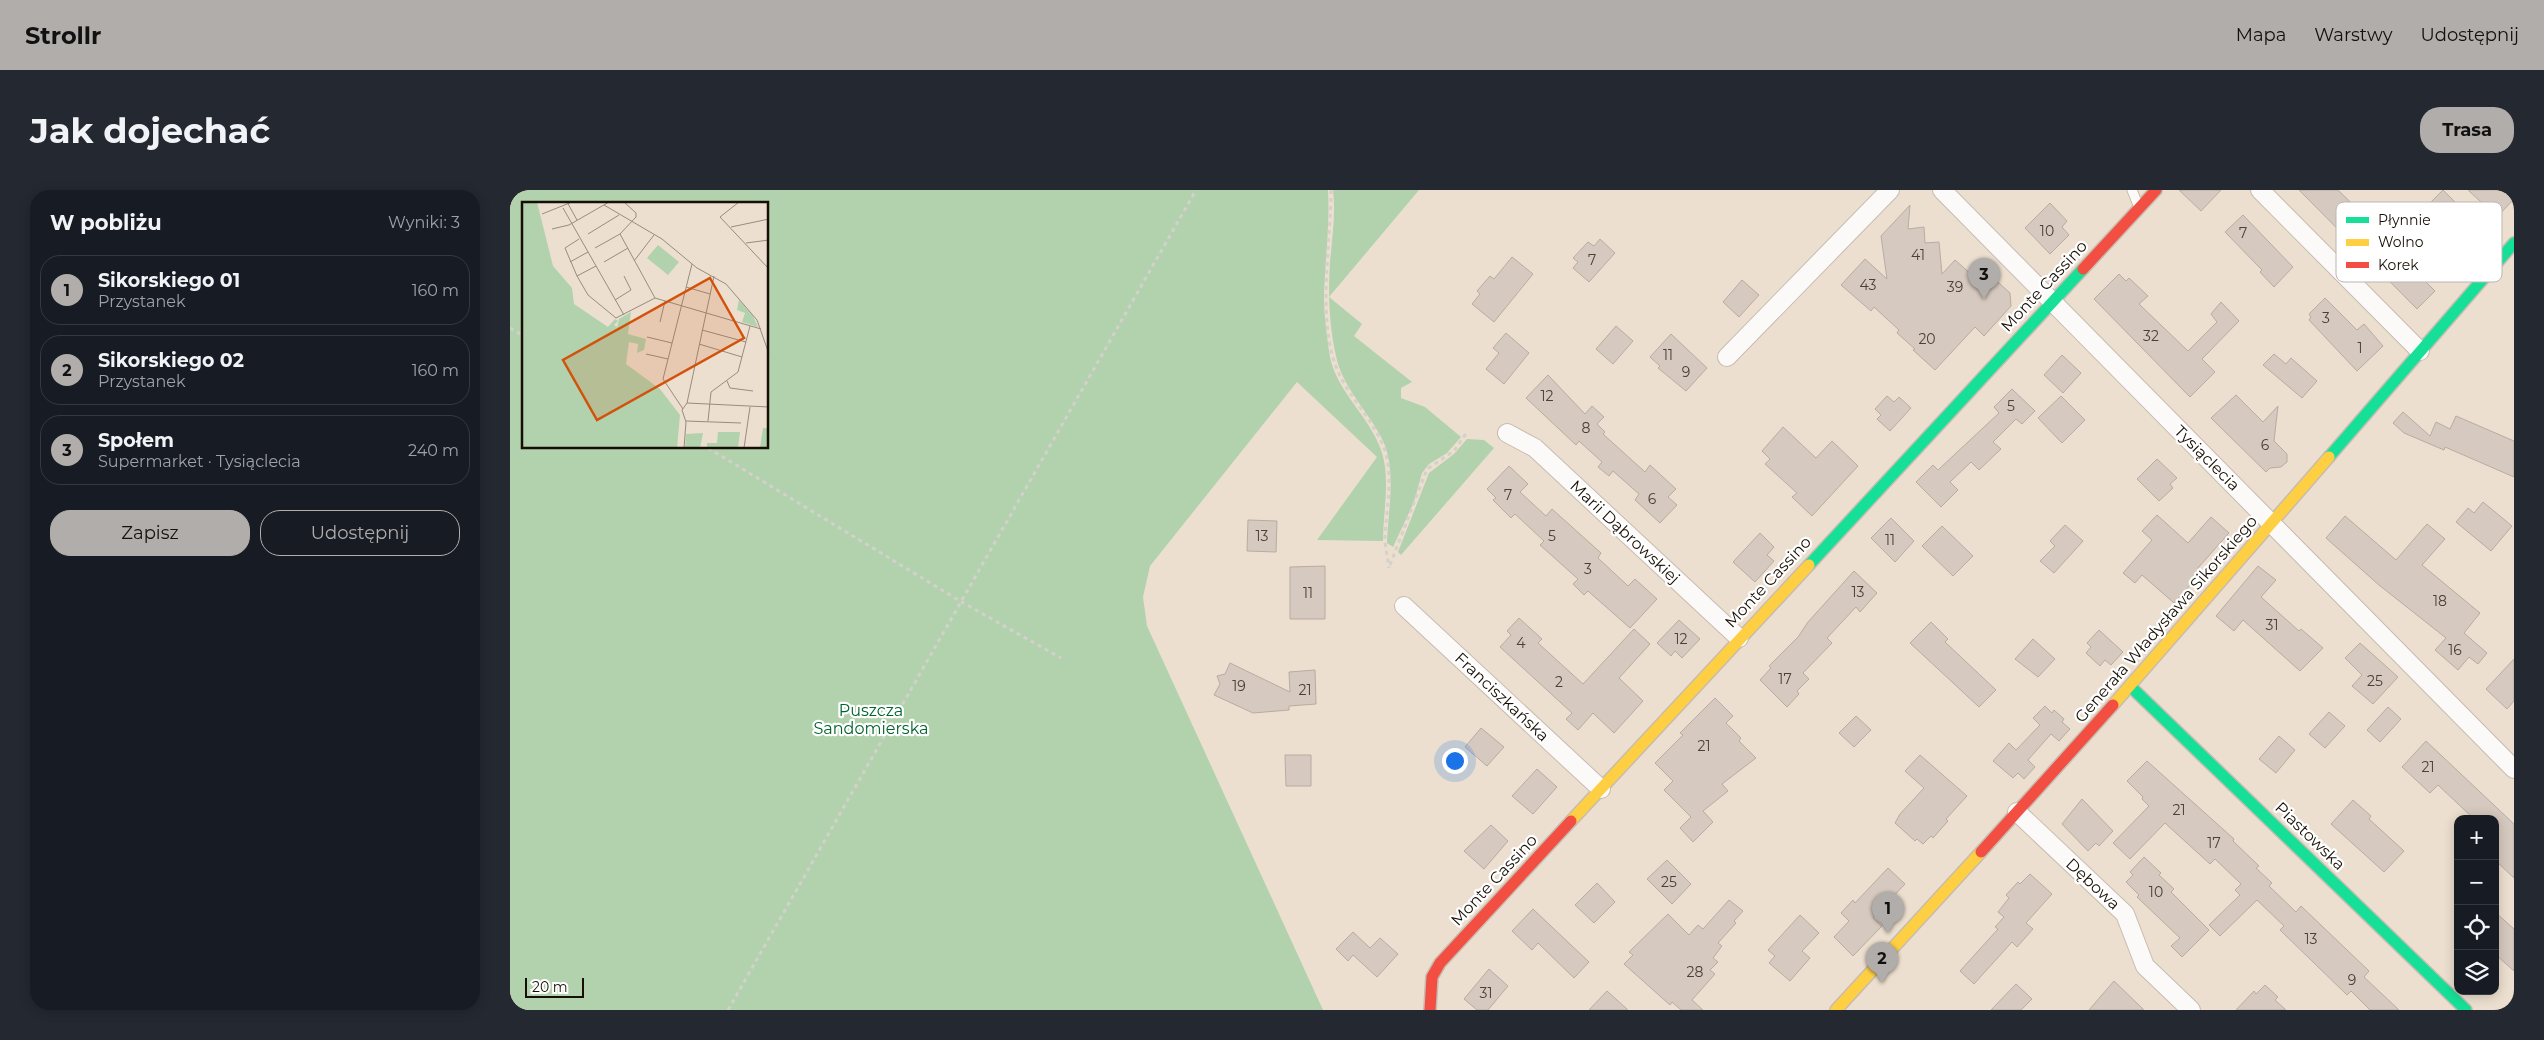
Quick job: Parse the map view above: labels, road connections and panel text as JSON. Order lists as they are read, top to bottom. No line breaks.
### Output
{"streets":{"street":["Monte Cassino","Tysiąclecia","Marii Dąbrowskiej","Generała Władysława Sikorskiego","Franciszkańska","Piastowska","Dębowa"]},"crossings":[["Monte Cassino","Tysiąclecia"],["Monte Cassino","Marii Dąbrowskiej"],["Monte Cassino","Franciszkańska"],["Tysiąclecia","Generała Władysława Sikorskiego"],["Generała Władysława Sikorskiego","Piastowska"],["Generała Władysława Sikorskiego","Dębowa"]],"parks":["Puszcza Sandomierska"],"house_numbers":["10","7","41","7","43","39","3","32","20","1","11","9","12","5","8","6","7","6","13","5","11","3","13","11","18","31","12","4","16","17","25","2","19","21","21","21","21","17","25","10","13","28","9","31"],"legend":["Płynnie","Wolno","Korek"],"scale_bar":"20 m","page":{"header":"Strollr","nav":["Mapa","Warstwy","Udostępnij"],"buttons":["Trasa",["Zapisz","Udostępnij"]],"title":"Jak dojechać","heading":["W pobliżu","Wyniki: 3"],"list":[{"mark":"1","name":"Sikorskiego 01","note":"Przystanek","value":"160 m"},{"mark":"2","name":"Sikorskiego 02","note":"Przystanek","value":"160 m"},{"mark":"3","name":"Społem","note":"Supermarket · Tysiąclecia","value":"240 m"}],"pins":["3","1","2"],"map_buttons":["+","−"],"scale":"20 m"}}
